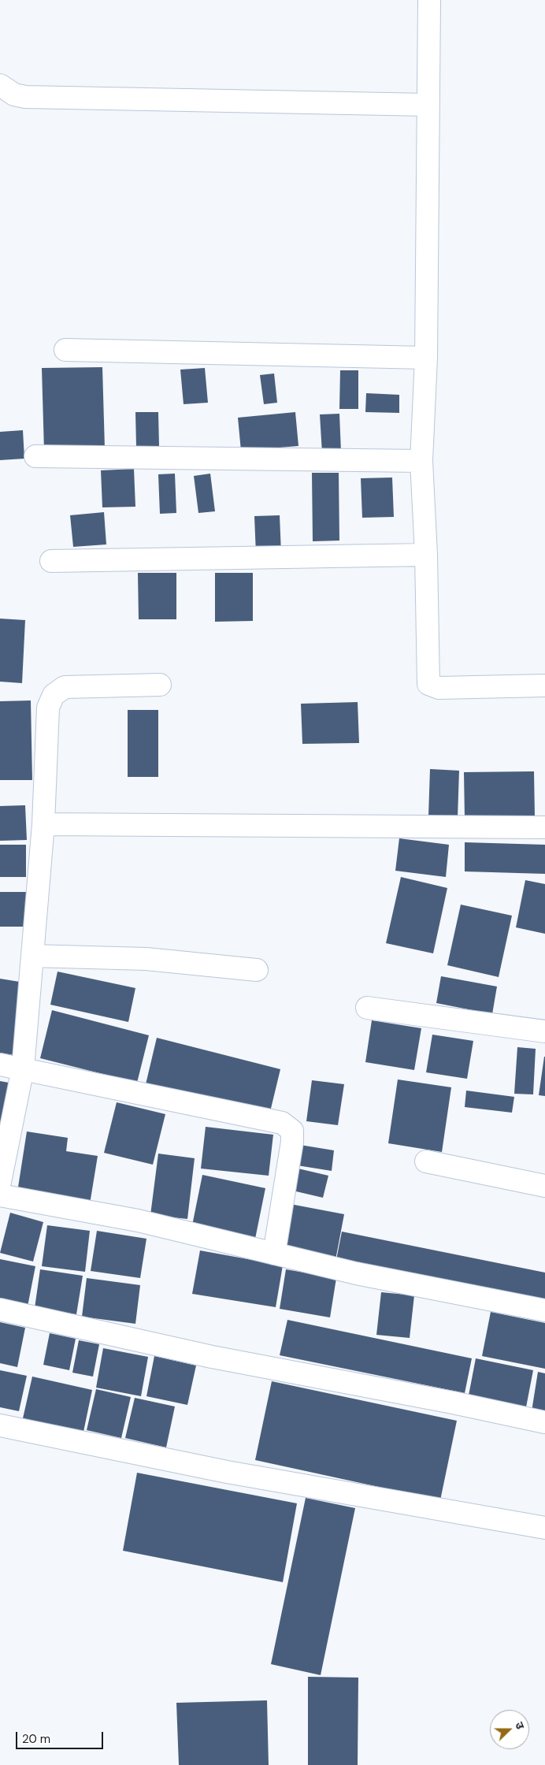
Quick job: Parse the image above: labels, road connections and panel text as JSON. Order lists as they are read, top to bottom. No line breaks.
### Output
{"scale_bar":"20 m","north":"right"}
